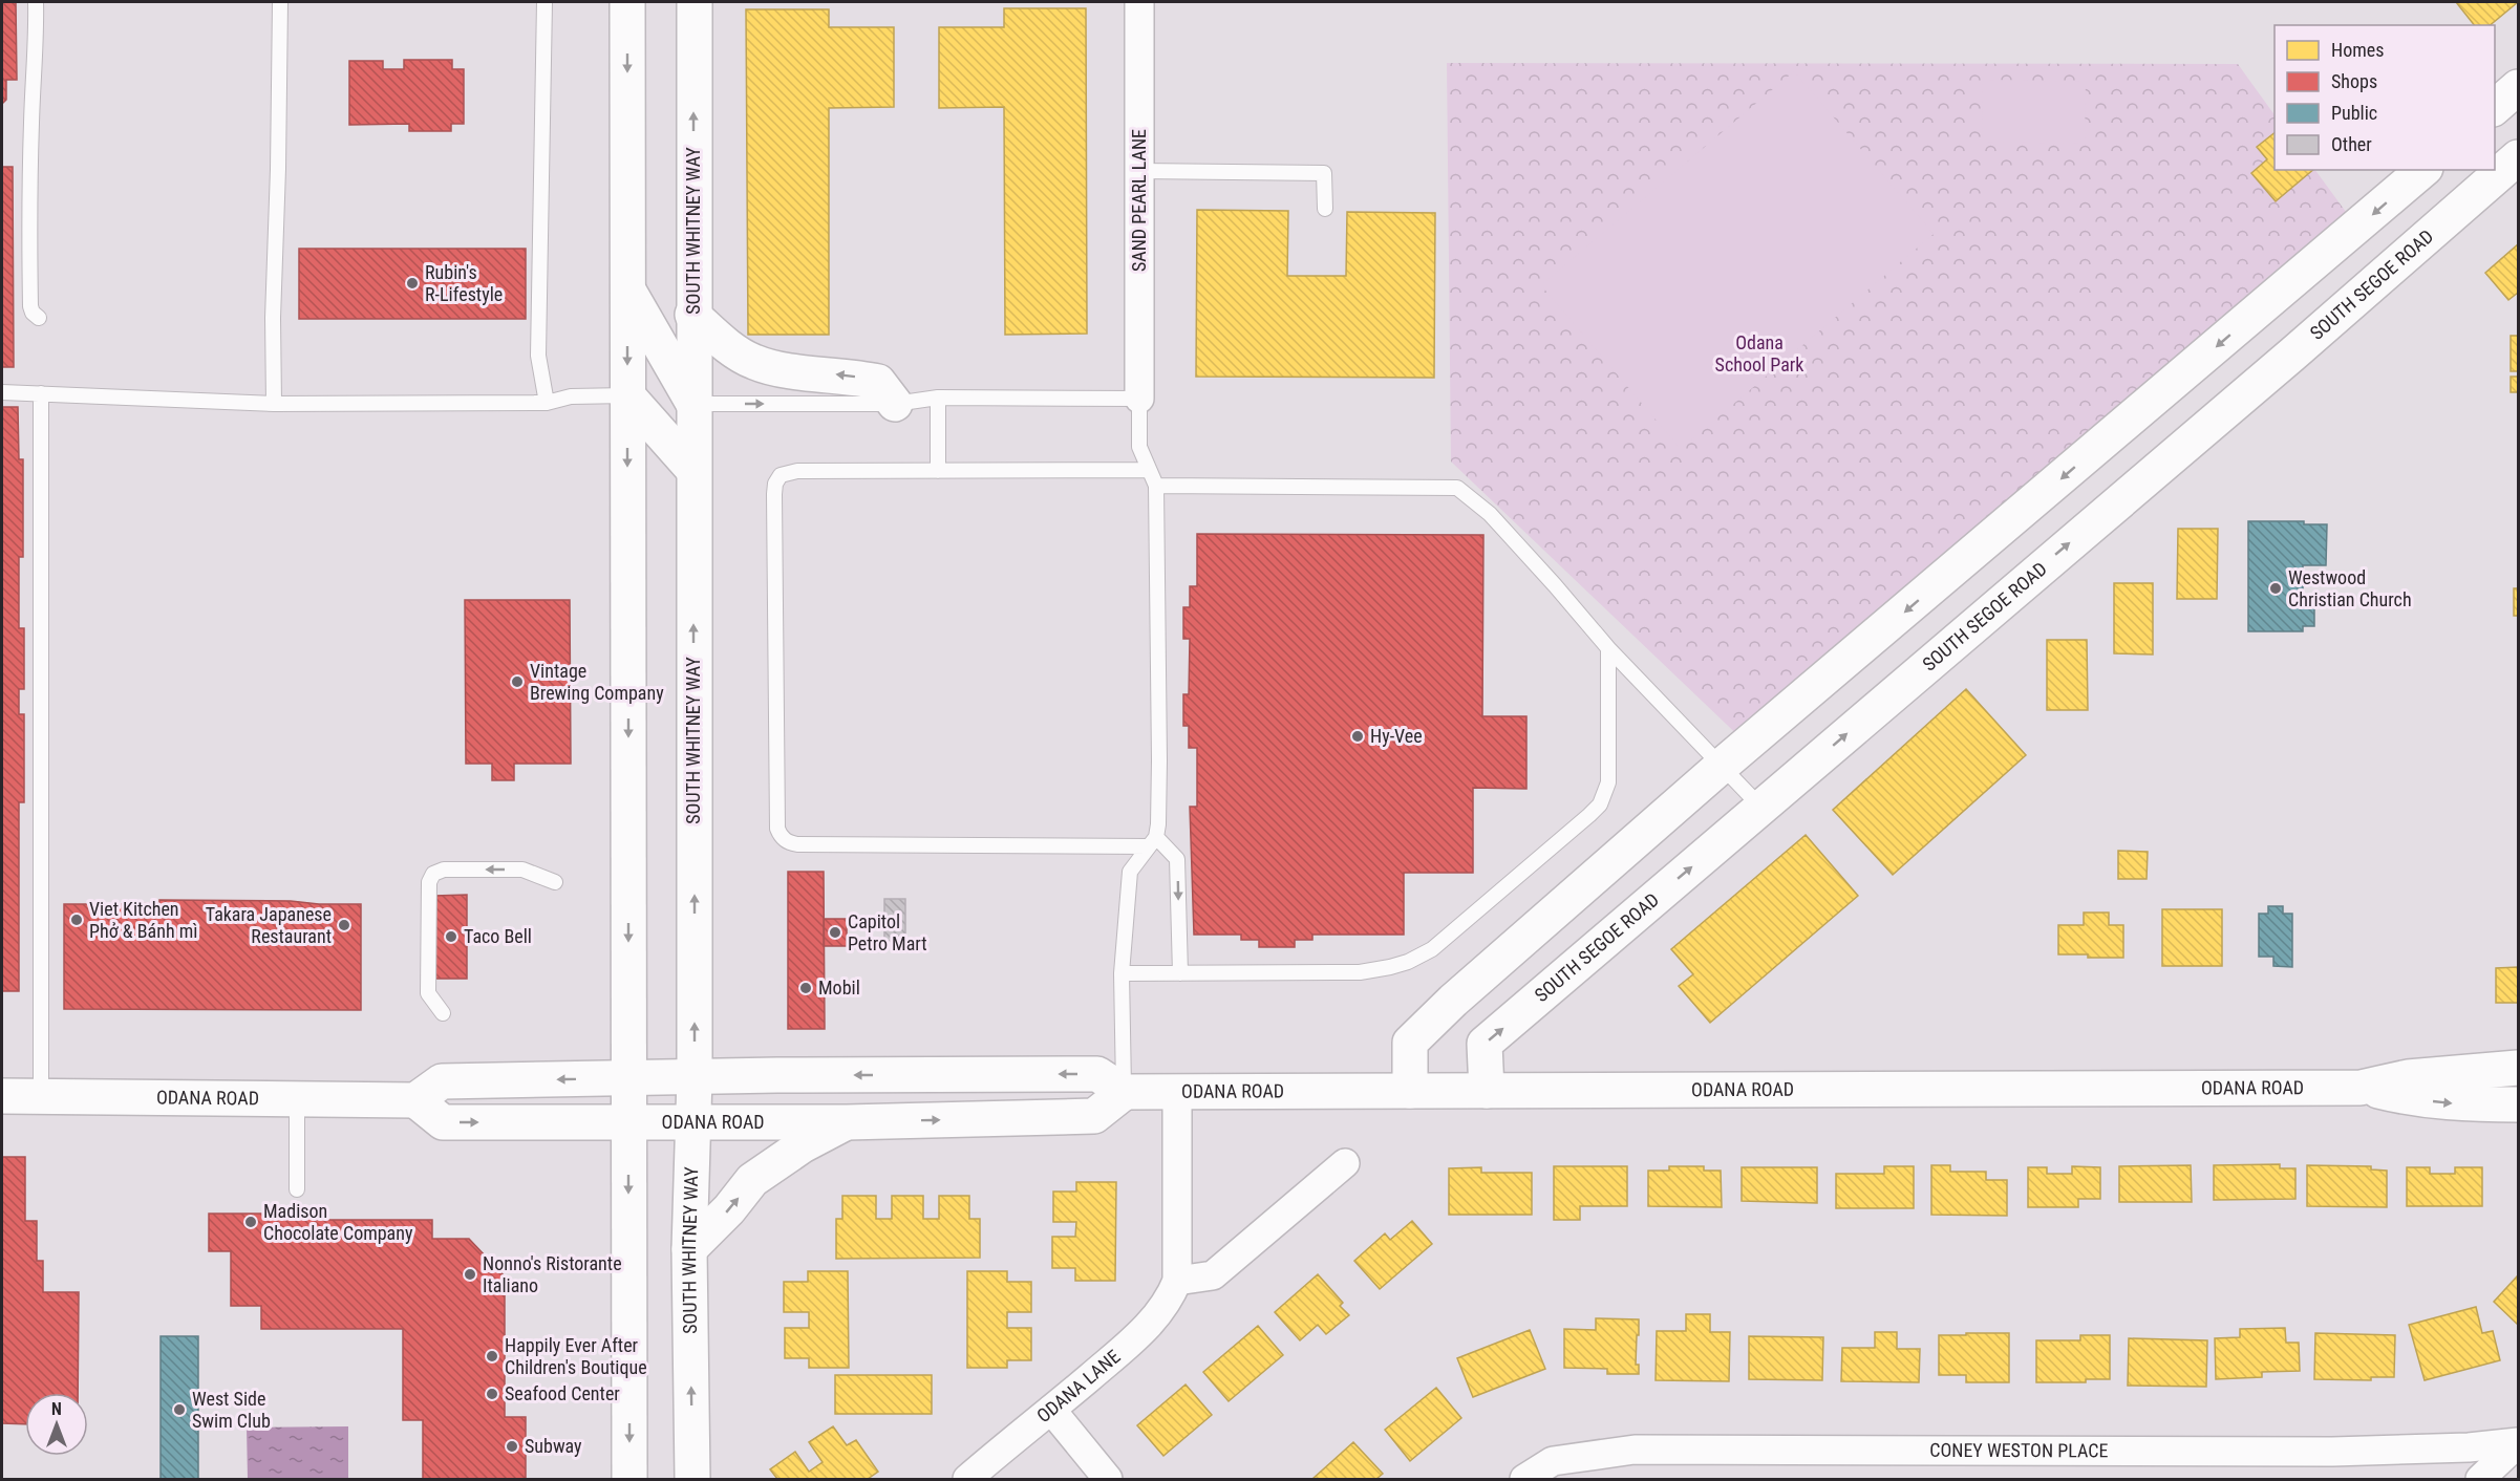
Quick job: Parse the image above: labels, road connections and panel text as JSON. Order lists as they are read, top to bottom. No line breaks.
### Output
{"streets":{"street":["SAND PEARL LANE","SOUTH WHITNEY WAY","SOUTH SEGOE ROAD","ODANA ROAD","ODANA LANE","CONEY WESTON PLACE"]},"crossings":[["SOUTH WHITNEY WAY","ODANA ROAD"],["SOUTH SEGOE ROAD","ODANA ROAD"],["ODANA ROAD","ODANA LANE"]],"parks":["Odana School Park"],"places":["Rubin's R-Lifestyle","Westwood Christian Church","Vintage Brewing Company","Hy-Vee","Viet Kitchen Phở & Bánh mì","Takara Japanese Restaurant","Capitol Petro Mart","Taco Bell","Mobil","Madison Chocolate Company","Nonno's Ristorante Italiano","Happily Ever After Children's Boutique","Seafood Center","West Side Swim Club","Subway"],"legend":["Homes","Shops","Public","Other"],"north":"top"}
